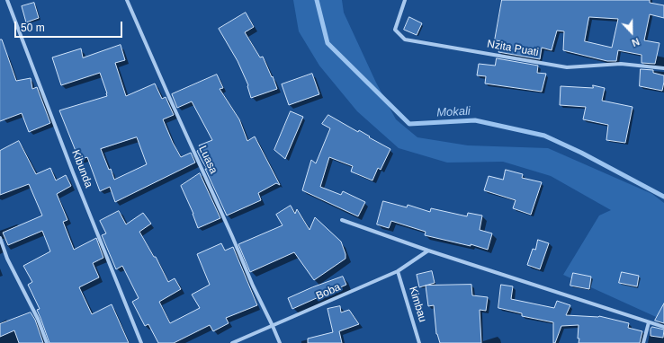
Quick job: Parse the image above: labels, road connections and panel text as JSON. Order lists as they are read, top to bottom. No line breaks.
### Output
{"streets":{"street":["Nzita Puati","Luasa","Kibunda","Boba","Kimbau"]},"crossings":[["Luasa","Boba"],["Boba","Kimbau"]],"water":["Mokali"],"scale_bar":"50 m","north":"bottom"}
